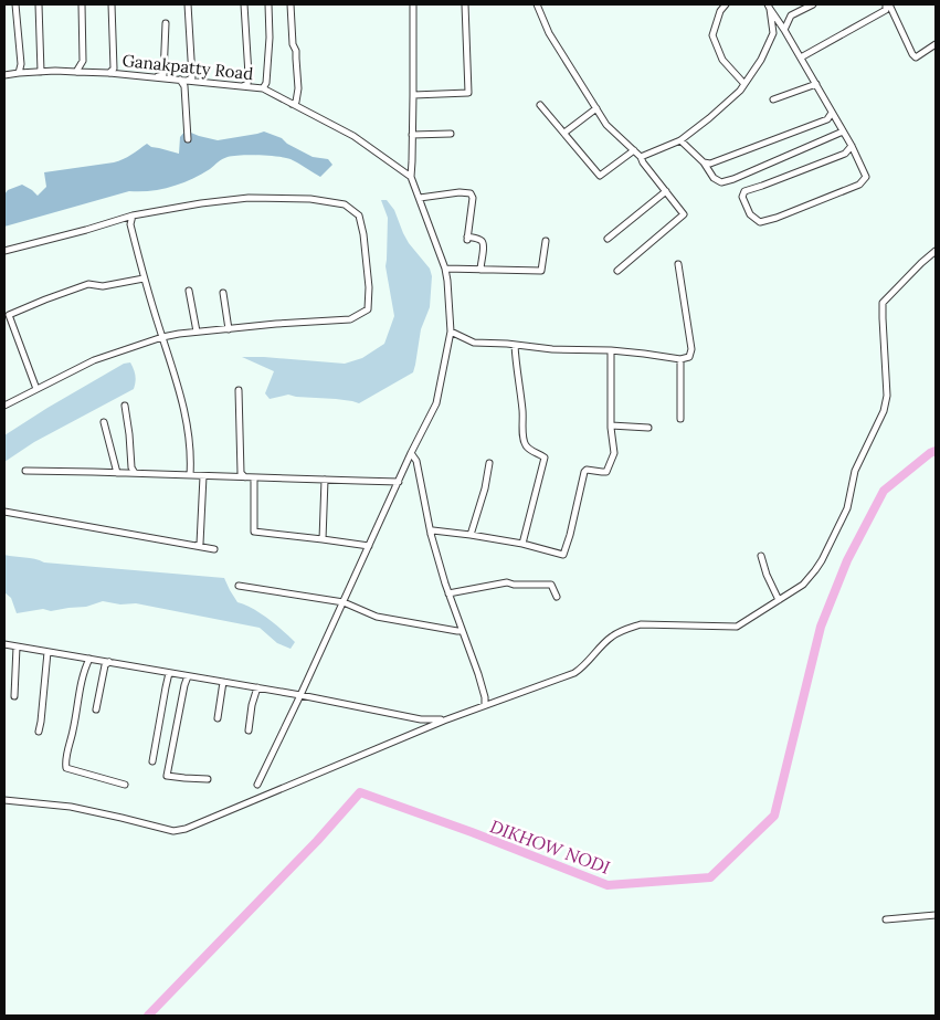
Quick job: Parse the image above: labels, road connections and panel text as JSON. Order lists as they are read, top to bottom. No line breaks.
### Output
{"streets":{"street":["Ganakpatty Road"]},"water":["DIKHOW NODI"]}
